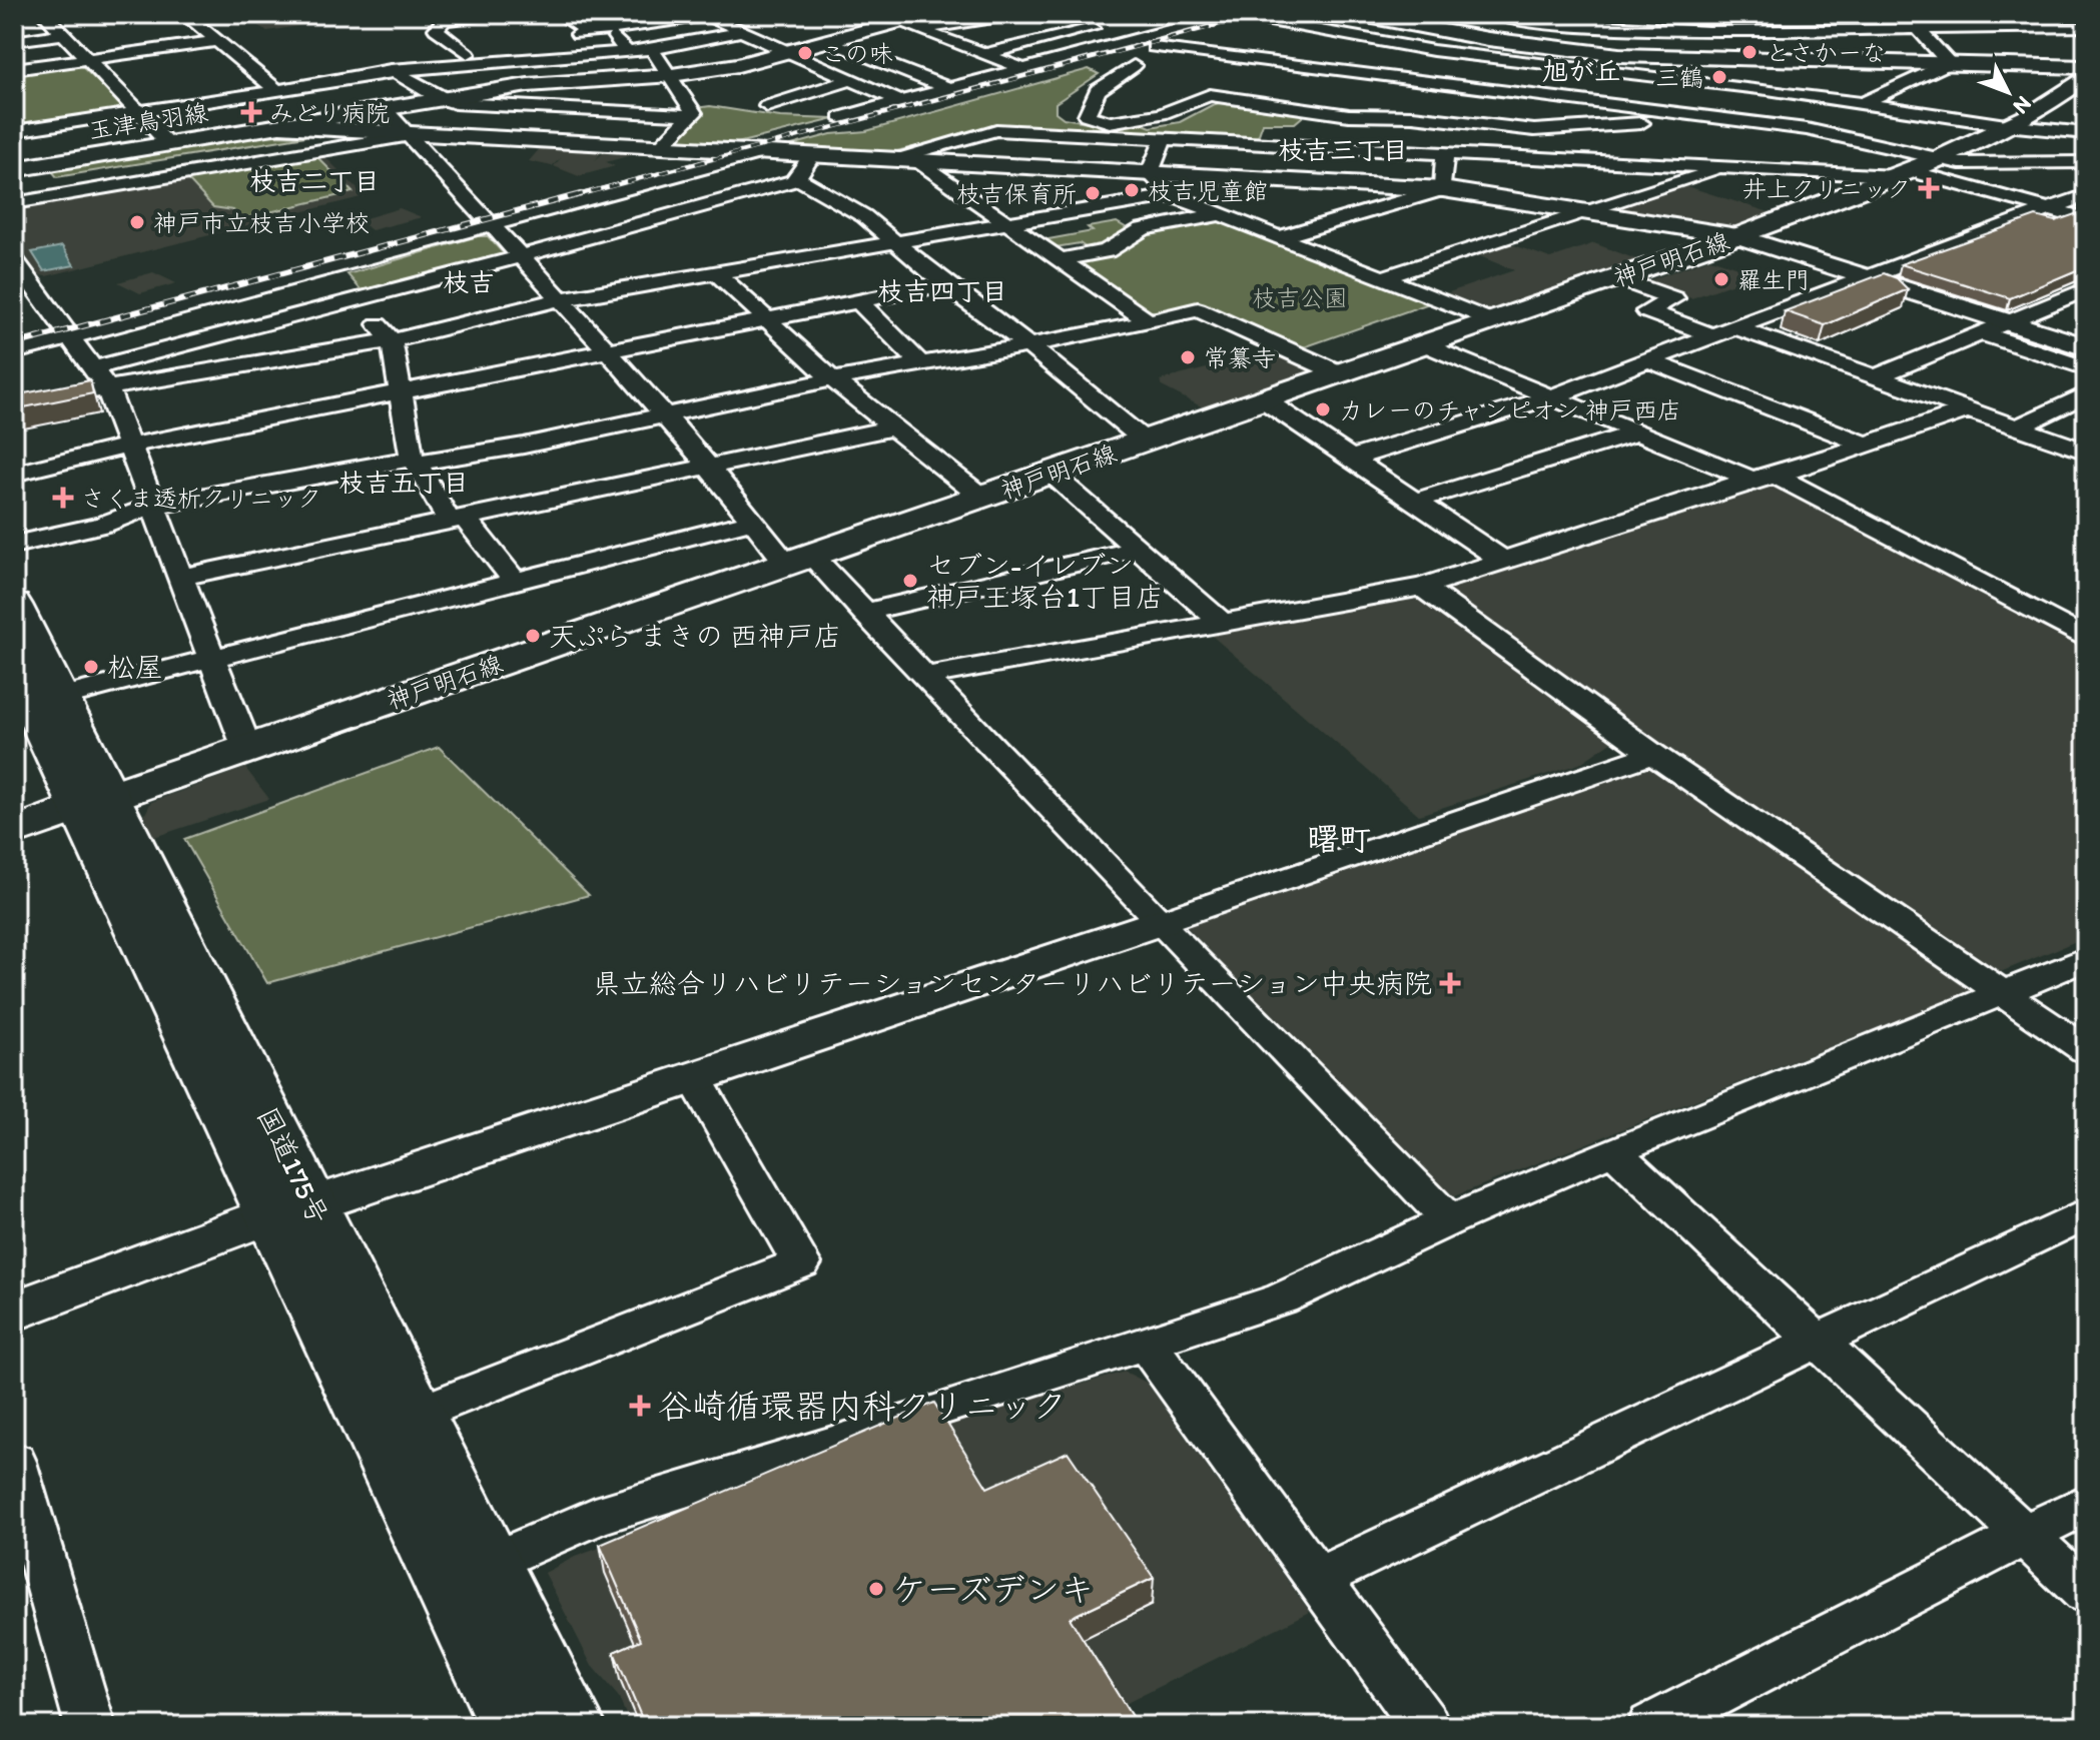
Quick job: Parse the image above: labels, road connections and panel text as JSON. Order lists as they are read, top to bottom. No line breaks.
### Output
{"streets":{"main road":["神戸明石線","国道175号"],"street":["玉津鳥羽線"]},"crossings":[["神戸明石線","国道175号"]],"districts":["旭が丘","枝吉三丁目","枝吉二丁目","枝吉","枝吉四丁目","枝吉五丁目","曙町"],"parks":["枝吉公園"],"places":{"other":["とさかーな","この味","三鶴","枝吉児童館","枝吉保育所","神戸市立枝吉小学校","羅生門","常纂寺","カレーのチャンピオン 神戸西店","セブン-イレブン 神戸王塚台1丁目店","天ぷら まきの 西神戸店","松屋","ケーズデンキ"],"health":["みどり病院","井上クリニック","さくま透析クリニック","県立総合リハビリテーションセンターリハビリテーション中央病院","谷崎循環器内科クリニック"]},"north":"bottom right"}
